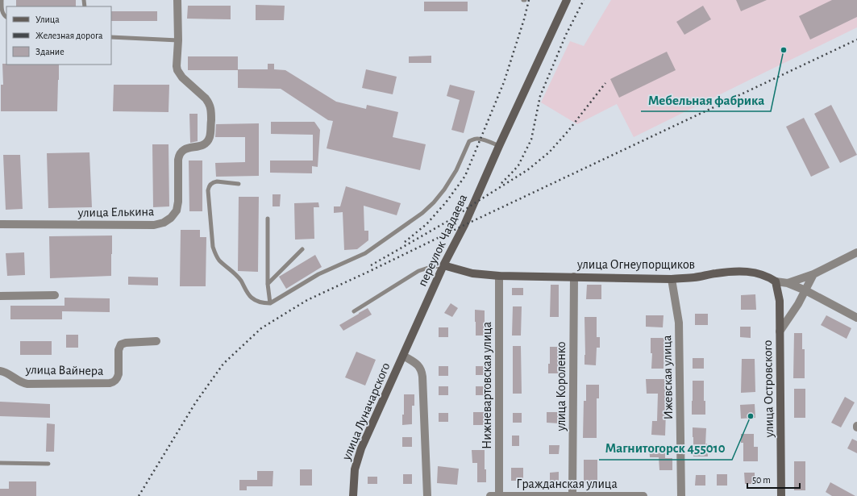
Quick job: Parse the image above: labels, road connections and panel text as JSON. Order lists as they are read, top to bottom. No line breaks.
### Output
{"streets":{"street":["улица Елькина","переулок Чаадаева","улица Огнеупорщиков","улица Вайнера","Ижевская улица","Нижневартовская улица","улица Короленко","улица Островского","улица Луначарского","Гражданская улица"]},"crossings":[["переулок Чаадаева","улица Огнеупорщиков"],["переулок Чаадаева","улица Луначарского"],["улица Огнеупорщиков","Ижевская улица"],["улица Огнеупорщиков","Нижневартовская улица"],["улица Огнеупорщиков","улица Короленко"],["улица Огнеупорщиков","улица Островского"],["Нижневартовская улица","Гражданская улица"],["улица Короленко","Гражданская улица"]],"places":["Мебельная фабрика","Магнитогорск 455010"],"legend":["Улица","Железная дорога","Здание"],"scale_bar":"50 m"}
